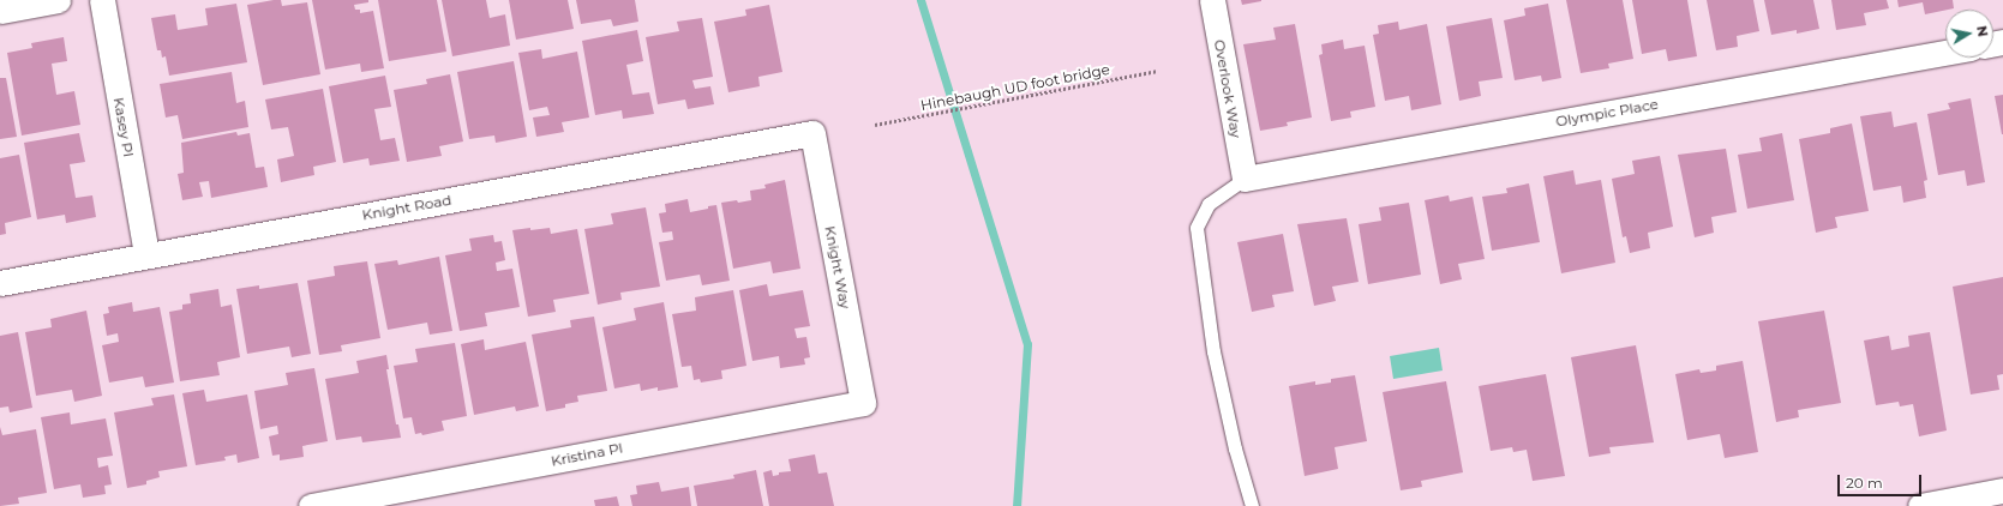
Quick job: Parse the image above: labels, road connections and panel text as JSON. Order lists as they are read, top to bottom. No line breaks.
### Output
{"streets":{"street":["Overlook Way","Olympic Place","Kasey Pl","Knight Road","Knight Way","Kristina Pl"],"path":["Hinebaugh UD foot bridge"]},"crossings":[["Overlook Way","Olympic Place"],["Kasey Pl","Knight Road"],["Knight Road","Knight Way"],["Knight Way","Kristina Pl"]],"scale_bar":"20 m","north":"right"}
